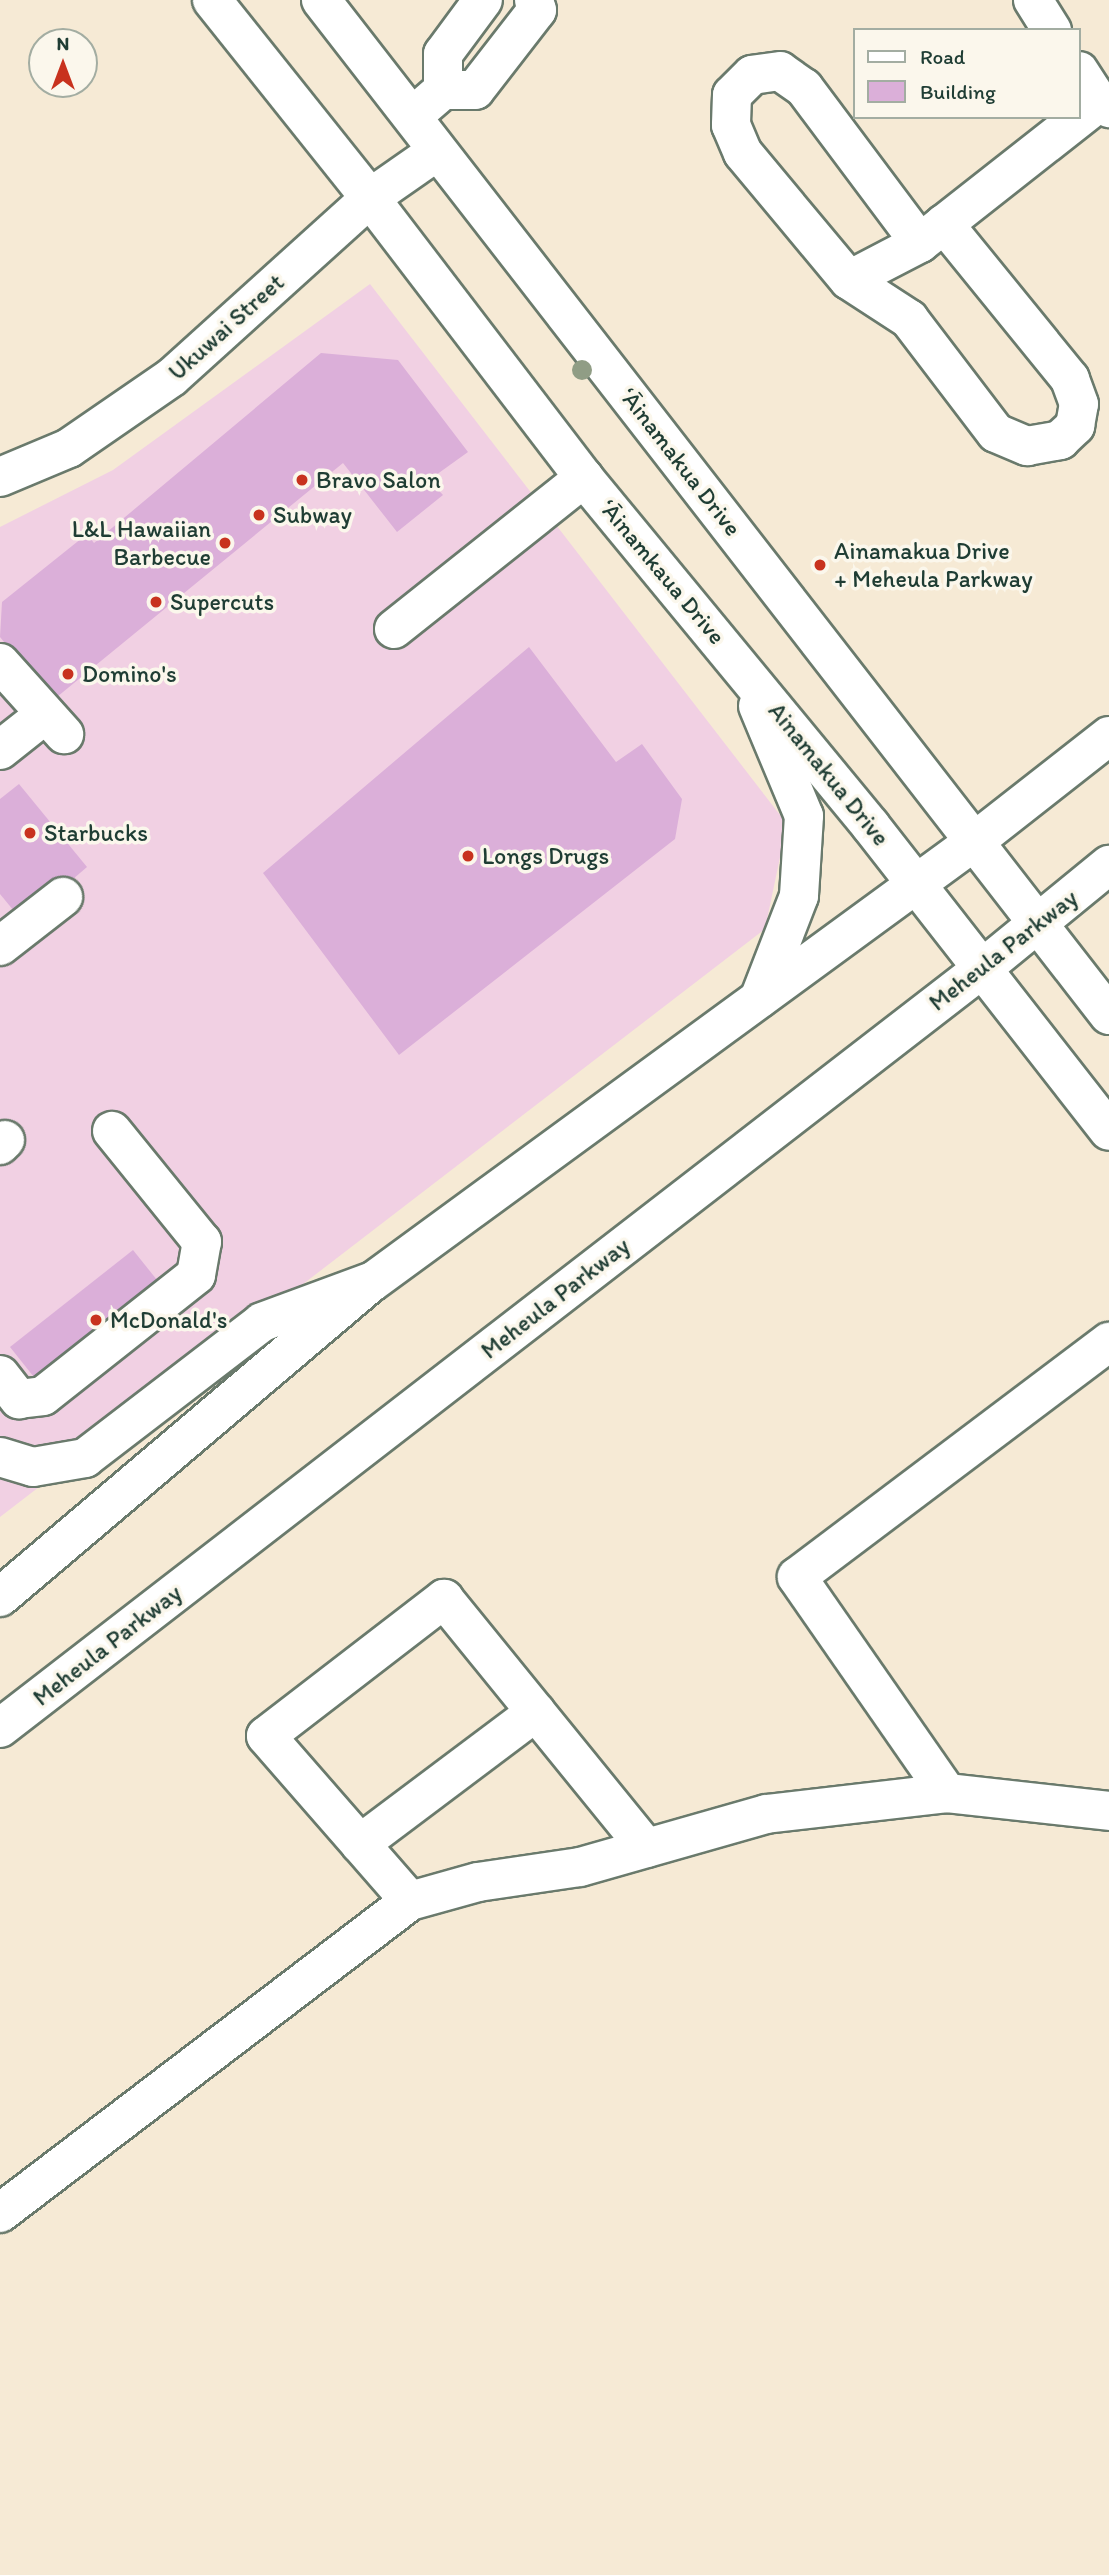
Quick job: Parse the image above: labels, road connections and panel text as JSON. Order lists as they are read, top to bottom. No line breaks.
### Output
{"streets":{"street":["Ukuwai Street","ʻĀinamakua Drive","ʻĀinamkaua Drive","Ainamakua Drive","Meheula Parkway"]},"crossings":[["Ukuwai Street","ʻĀinamakua Drive"],["ʻĀinamakua Drive","Meheula Parkway"],["ʻĀinamkaua Drive","Ainamakua Drive"]],"places":["Bravo Salon","Subway","L&L Hawaiian Barbecue","Ainamakua Drive + Meheula Parkway","Supercuts","Domino's","Starbucks","Longs Drugs","McDonald's"],"legend":["Road","Building"],"north":"top"}
